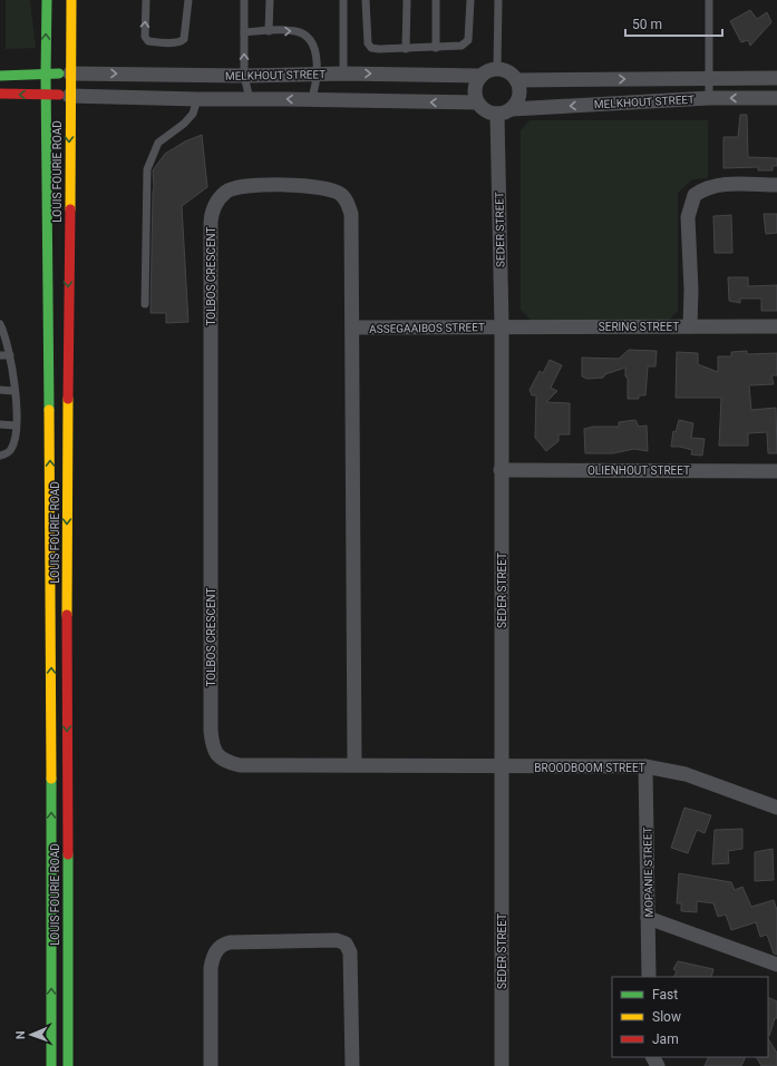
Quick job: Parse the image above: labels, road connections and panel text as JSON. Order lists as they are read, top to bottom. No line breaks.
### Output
{"streets":{"main road":["LOUIS FOURIE ROAD"],"street":["MELKHOUT STREET","SEDER STREET","TOLBOS CRESCENT","SERING STREET","ASSEGAAIBOS STREET","OLIENHOUT STREET","BROODBOOM STREET","MOPANIE STREET"]},"crossings":[["MELKHOUT STREET","LOUIS FOURIE ROAD"],["MELKHOUT STREET","SEDER STREET"],["SEDER STREET","TOLBOS CRESCENT"],["SEDER STREET","SERING STREET"],["SEDER STREET","ASSEGAAIBOS STREET"],["SEDER STREET","OLIENHOUT STREET"],["SEDER STREET","BROODBOOM STREET"],["TOLBOS CRESCENT","ASSEGAAIBOS STREET"],["TOLBOS CRESCENT","BROODBOOM STREET"],["SERING STREET","ASSEGAAIBOS STREET"],["BROODBOOM STREET","MOPANIE STREET"]],"legend":["Fast","Slow","Jam"],"scale_bar":"50 m","north":"left"}
